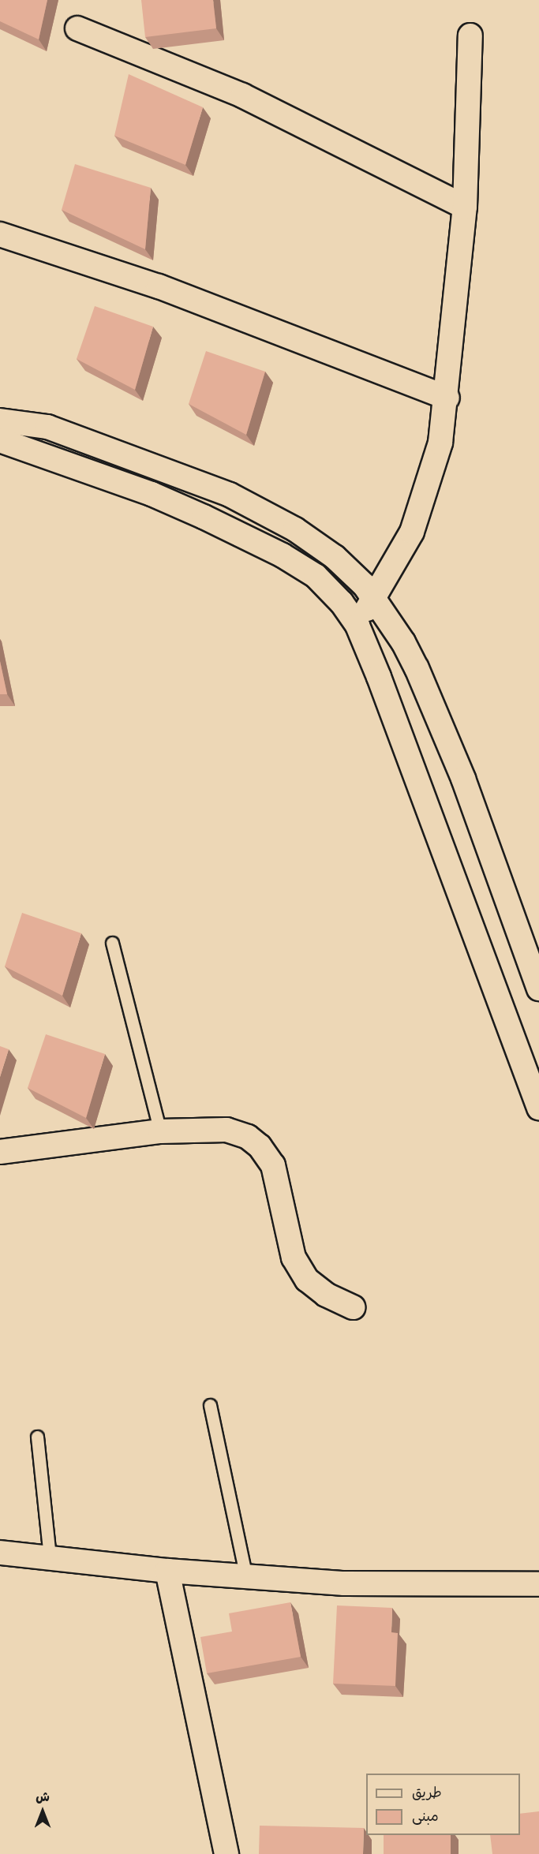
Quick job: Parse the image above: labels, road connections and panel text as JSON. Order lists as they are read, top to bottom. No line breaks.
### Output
{"legend":["طريق","مبنى"],"north":"top"}
